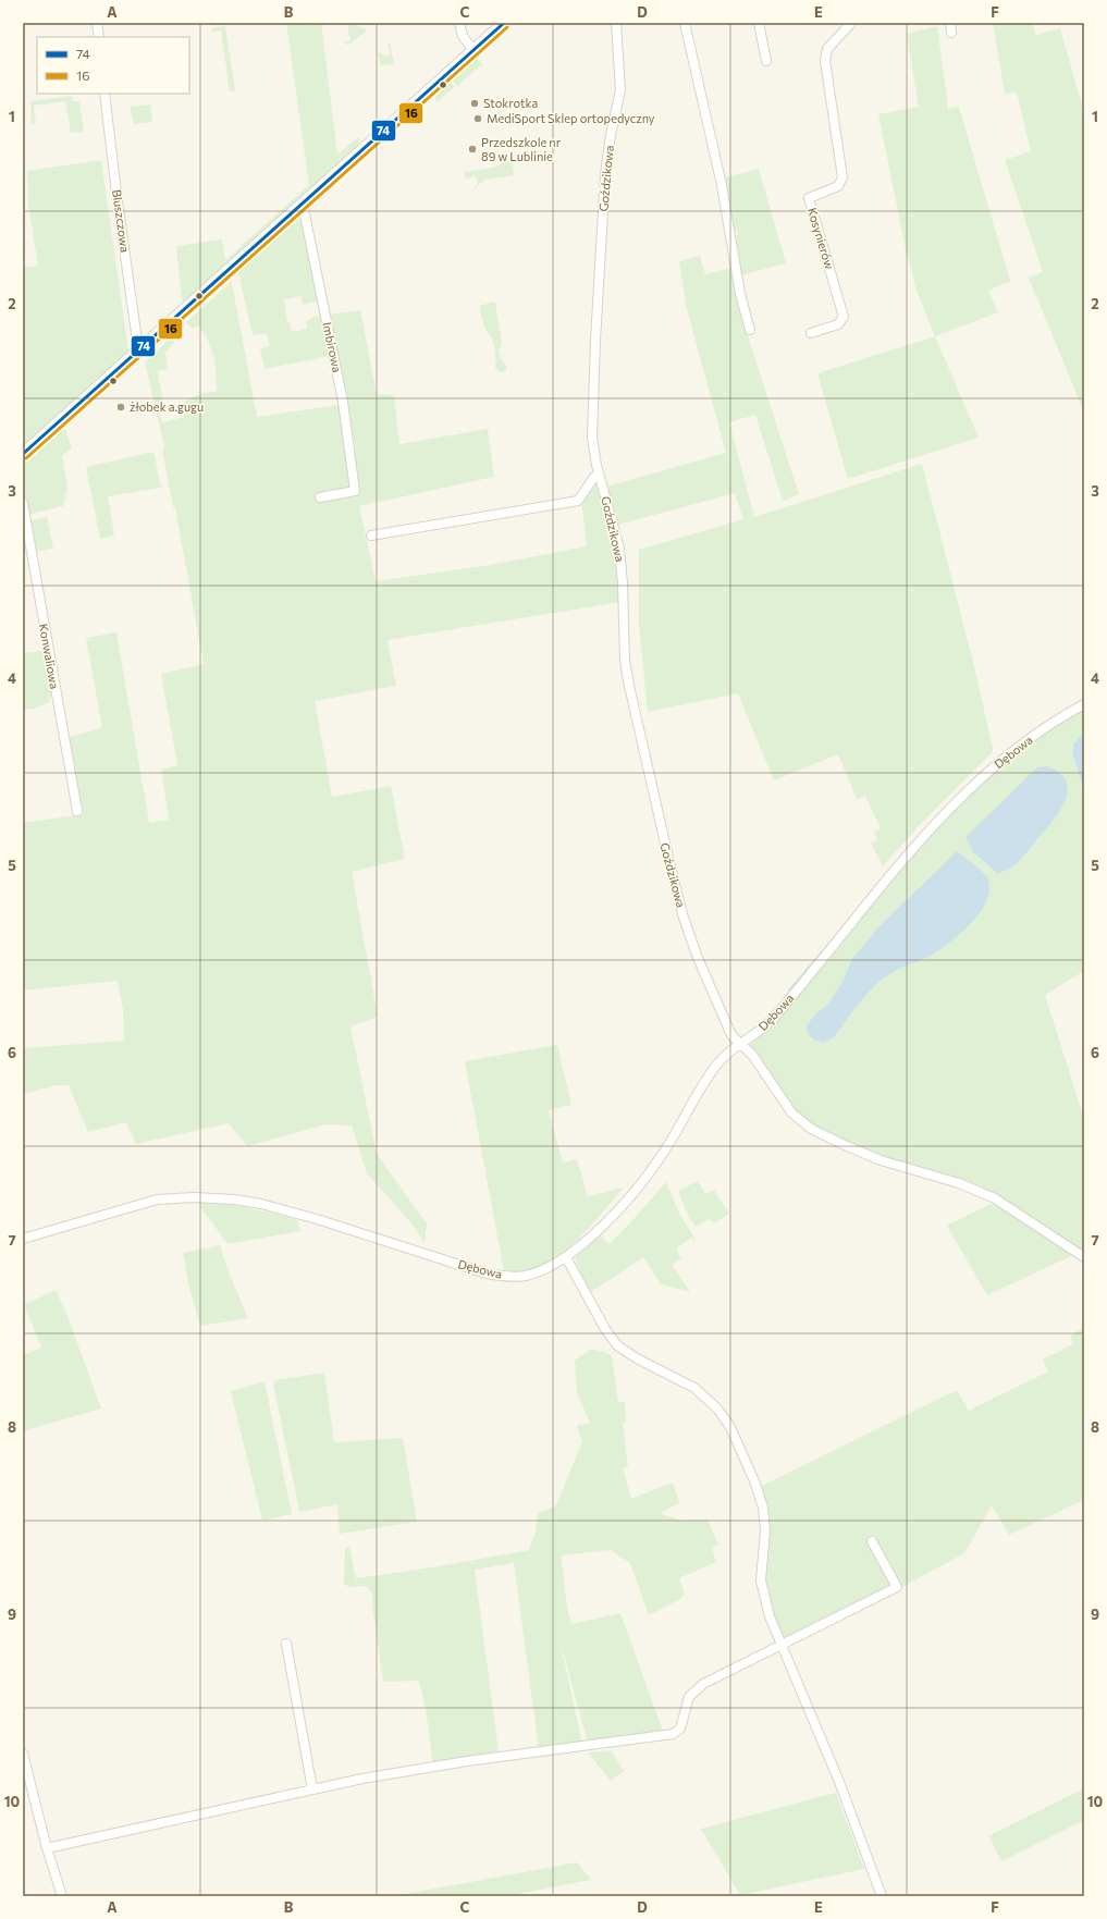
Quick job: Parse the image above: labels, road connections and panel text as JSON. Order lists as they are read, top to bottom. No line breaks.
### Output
{"streets":{"street":["Goździkowa","Bluszczowa","Kosynierów","Imbirowa","Konwaliowa","Dębowa"]},"crossings":[["Goździkowa","Dębowa"]],"places":["Stokrotka","MediSport Sklep ortopedyczny","Przedszkole nr 89 w Lublinie","żłobek a.gugu"],"lines":["transit line 74","transit line 16"],"legend":["74","16"],"grid":{"columns":["A","B","C","D","E","F"],"rows":["1","2","3","4","5","6","7","8","9","10"]}}
